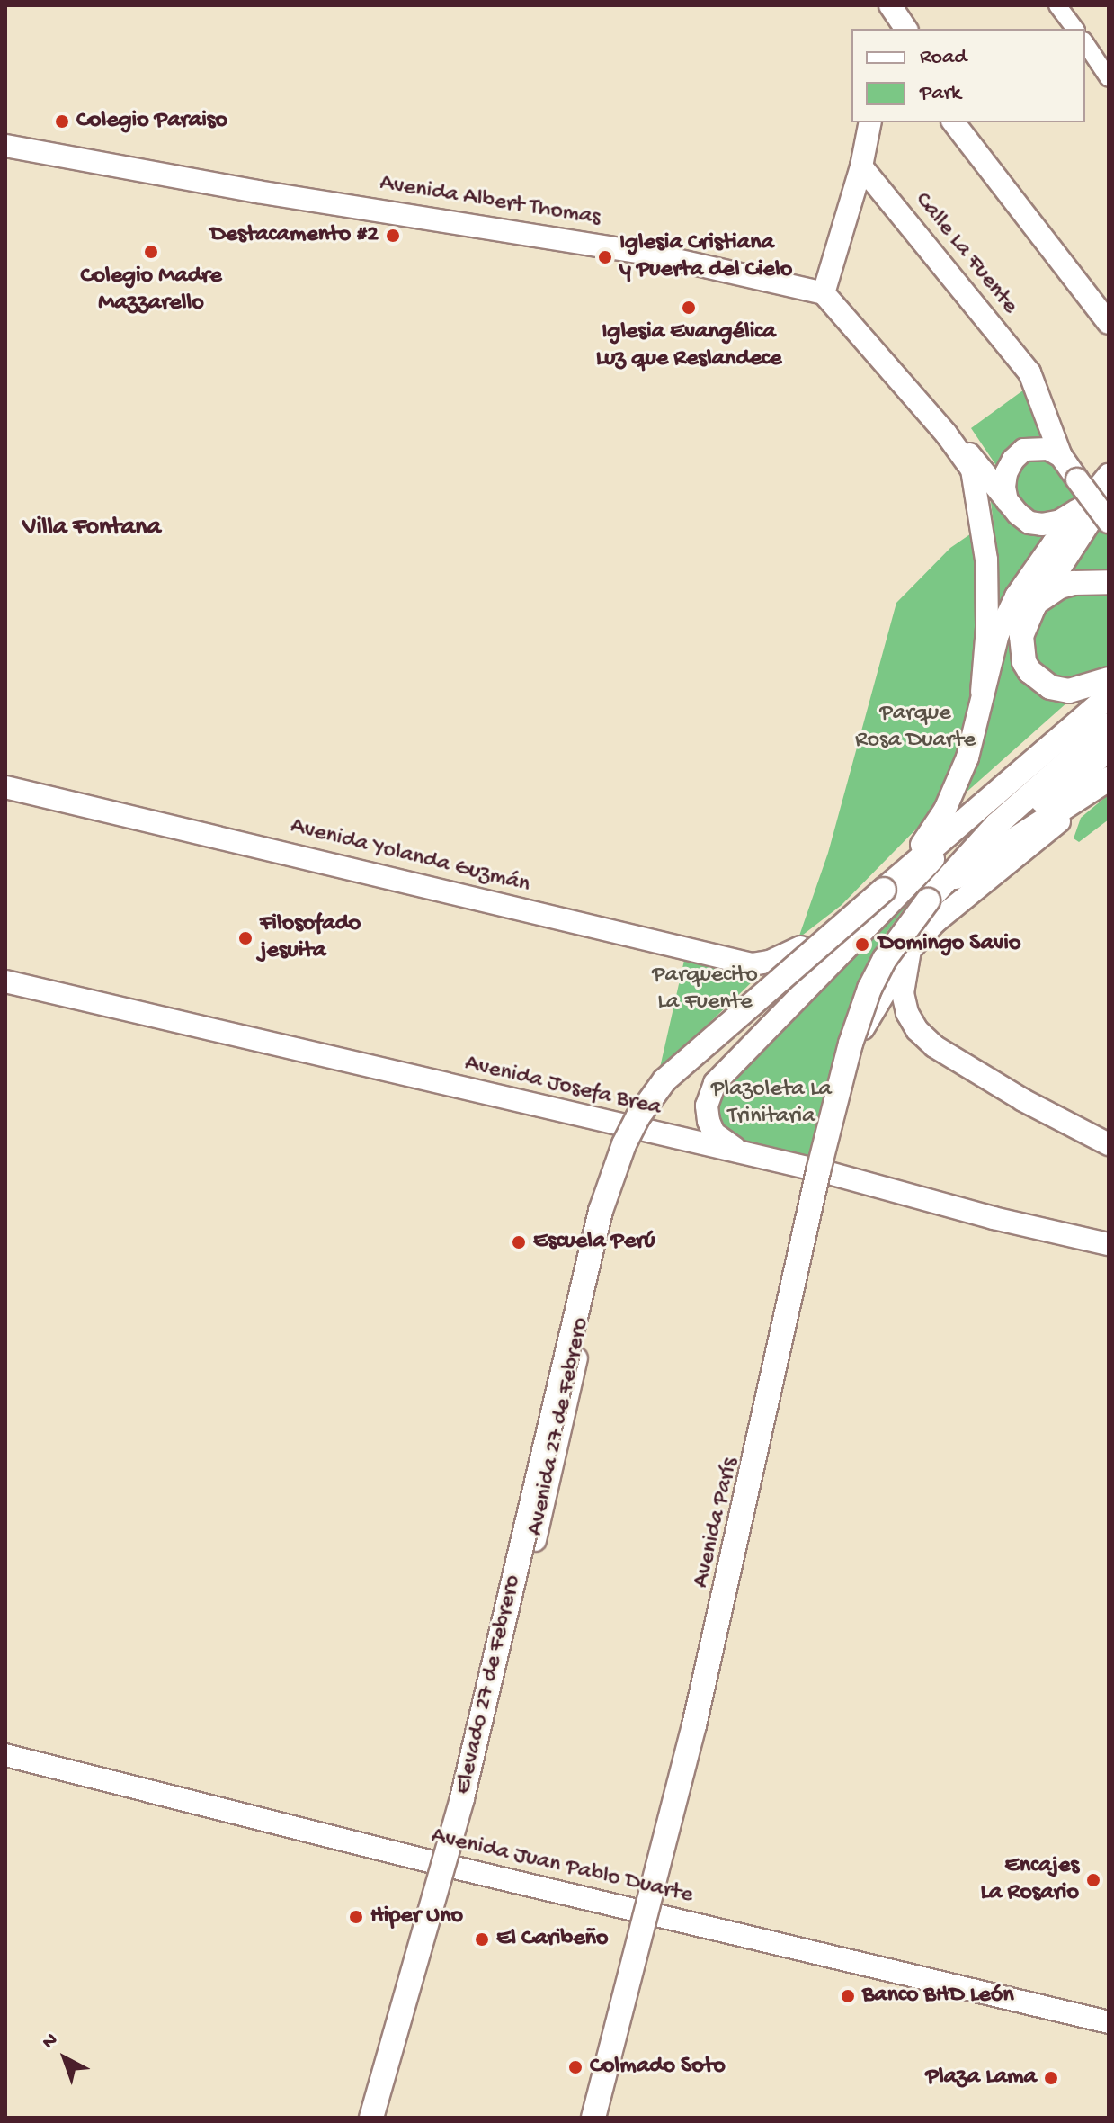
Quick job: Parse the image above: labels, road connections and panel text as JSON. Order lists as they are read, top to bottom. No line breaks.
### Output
{"streets":{"highway":["Elevado 27 de Febrero"],"main road":["Avenida Albert Thomas","Calle La Fuente","Avenida Yolanda Guzmán","Avenida Josefa Brea","Avenida 27 de Febrero","Avenida París","Avenida Juan Pablo Duarte"]},"crossings":[["Avenida Josefa Brea","Avenida 27 de Febrero"],["Avenida Josefa Brea","Avenida París"],["Avenida 27 de Febrero","Avenida Juan Pablo Duarte"],["Avenida París","Avenida Juan Pablo Duarte"]],"districts":["Villa Fontana"],"parks":["Parque Rosa Duarte","Parquecito La Fuente","Plazoleta La Trinitaria"],"places":["Colegio Paraiso","Destacamento #2","Colegio Madre Mazzarello","Iglesia Cristiana y Puerta del Cielo","Iglesia Evangélica Luz que Reslandece","Filosofado jesuita","Domingo Savio","Escuela Perú","Encajes La Rosario","Hiper Uno","El Caribeño","Banco BHD León","Colmado Soto","Plaza Lama"],"legend":["Road","Park"],"north":"top left"}
